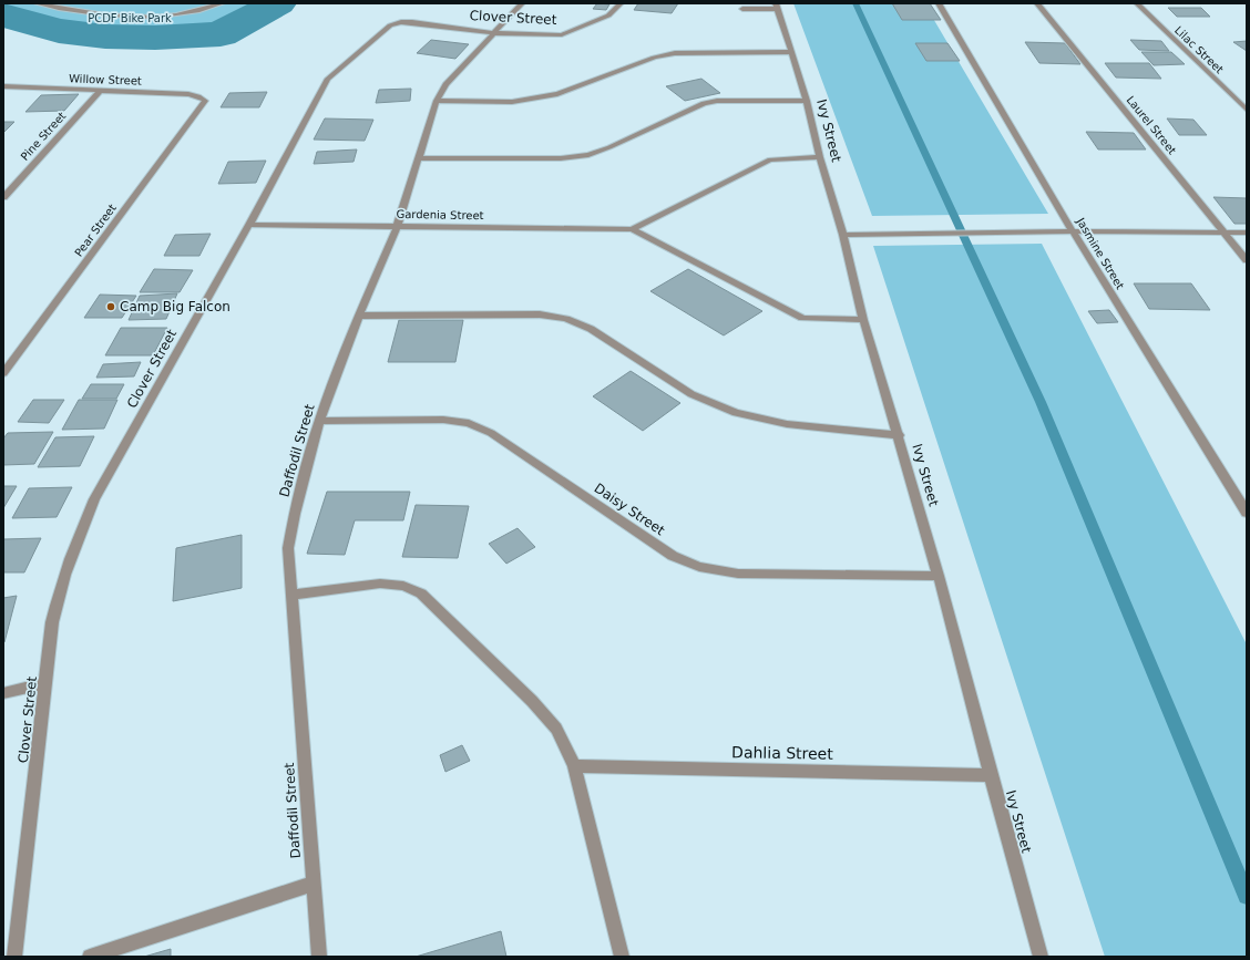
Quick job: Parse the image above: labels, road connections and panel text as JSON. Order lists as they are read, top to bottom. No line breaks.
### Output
{"streets":{"street":["Clover Street","Lilac Street","Willow Street","Laurel Street","Ivy Street","Pine Street","Gardenia Street","Pear Street","Jasmine Street","Daffodil Street","Daisy Street","Dahlia Street"]},"crossings":[["Clover Street","Gardenia Street"],["Clover Street","Daffodil Street"],["Willow Street","Pine Street"],["Willow Street","Pear Street"],["Ivy Street","Gardenia Street"],["Ivy Street","Daisy Street"],["Ivy Street","Dahlia Street"],["Gardenia Street","Daffodil Street"],["Daffodil Street","Daisy Street"]],"parks":["PCDF Bike Park"],"places":["Camp Big Falcon"]}
